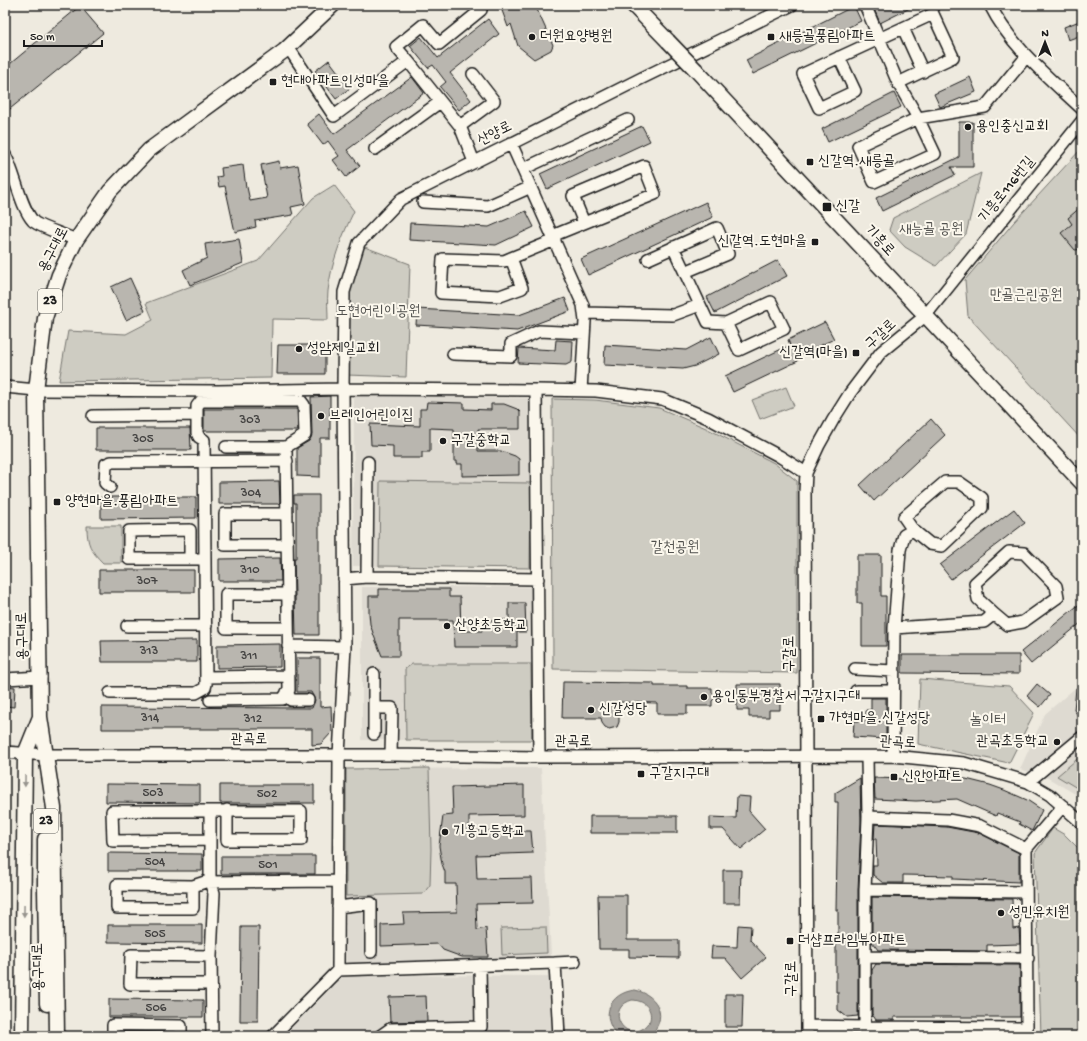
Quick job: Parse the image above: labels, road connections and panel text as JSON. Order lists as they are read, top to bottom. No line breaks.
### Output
{"streets":{"main road":["기흥로","용구대로","23"],"street":["산양로","기흥로116번길","구갈로","관곡로"]},"crossings":[["산양로","관곡로"],["기흥로116번길","기흥로"],["기흥로116번길","구갈로"],["기흥로","구갈로"],["용구대로","관곡로"],["구갈로","관곡로"]],"parks":["새능골 공원","만골근린공원","도현어린이공원","갈천공원","놀이터"],"places":{"other":["더원요양병원","용인충신교회","성암제일교회","브레인어린이집","구갈중학교","산양초등학교","용인동부경찰서 구갈지구대","신갈성당","관곡초등학교","기흥고등학교","성민유치원"],"transit":["새릉골풍림아파트","현대아파트인성마을","신갈역.새릉골","신갈","신갈역.도현마을","신갈역(마을)","양현마을.풍림아파트","가현마을.신갈성당","구갈지구대","신안아파트","더샵프라임뷰아파트"]},"house_numbers":["303","305","304","310","307","313","311","314","312","503","502","504","501","505","506"],"scale_bar":"50 m","north":"top"}
